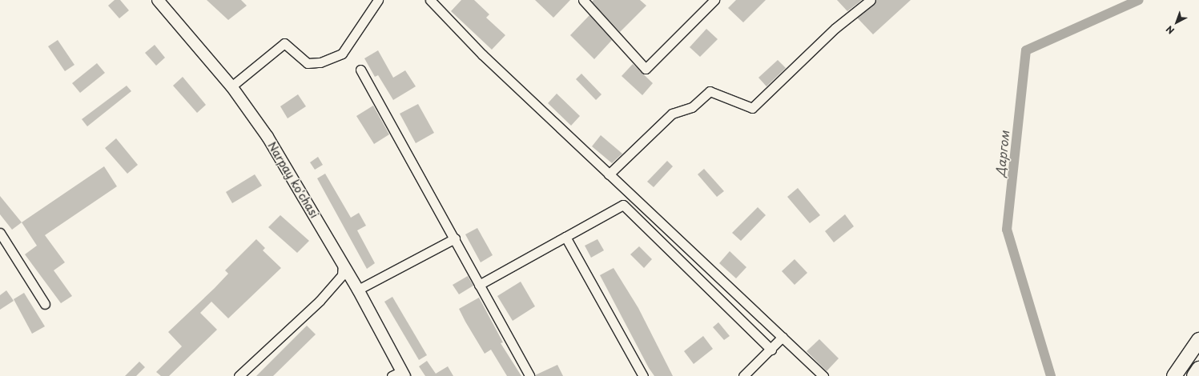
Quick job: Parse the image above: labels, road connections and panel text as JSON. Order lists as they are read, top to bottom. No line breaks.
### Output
{"streets":{"street":["Narpay ko'chasi"]},"water":["Даргом"],"north":"bottom left"}
